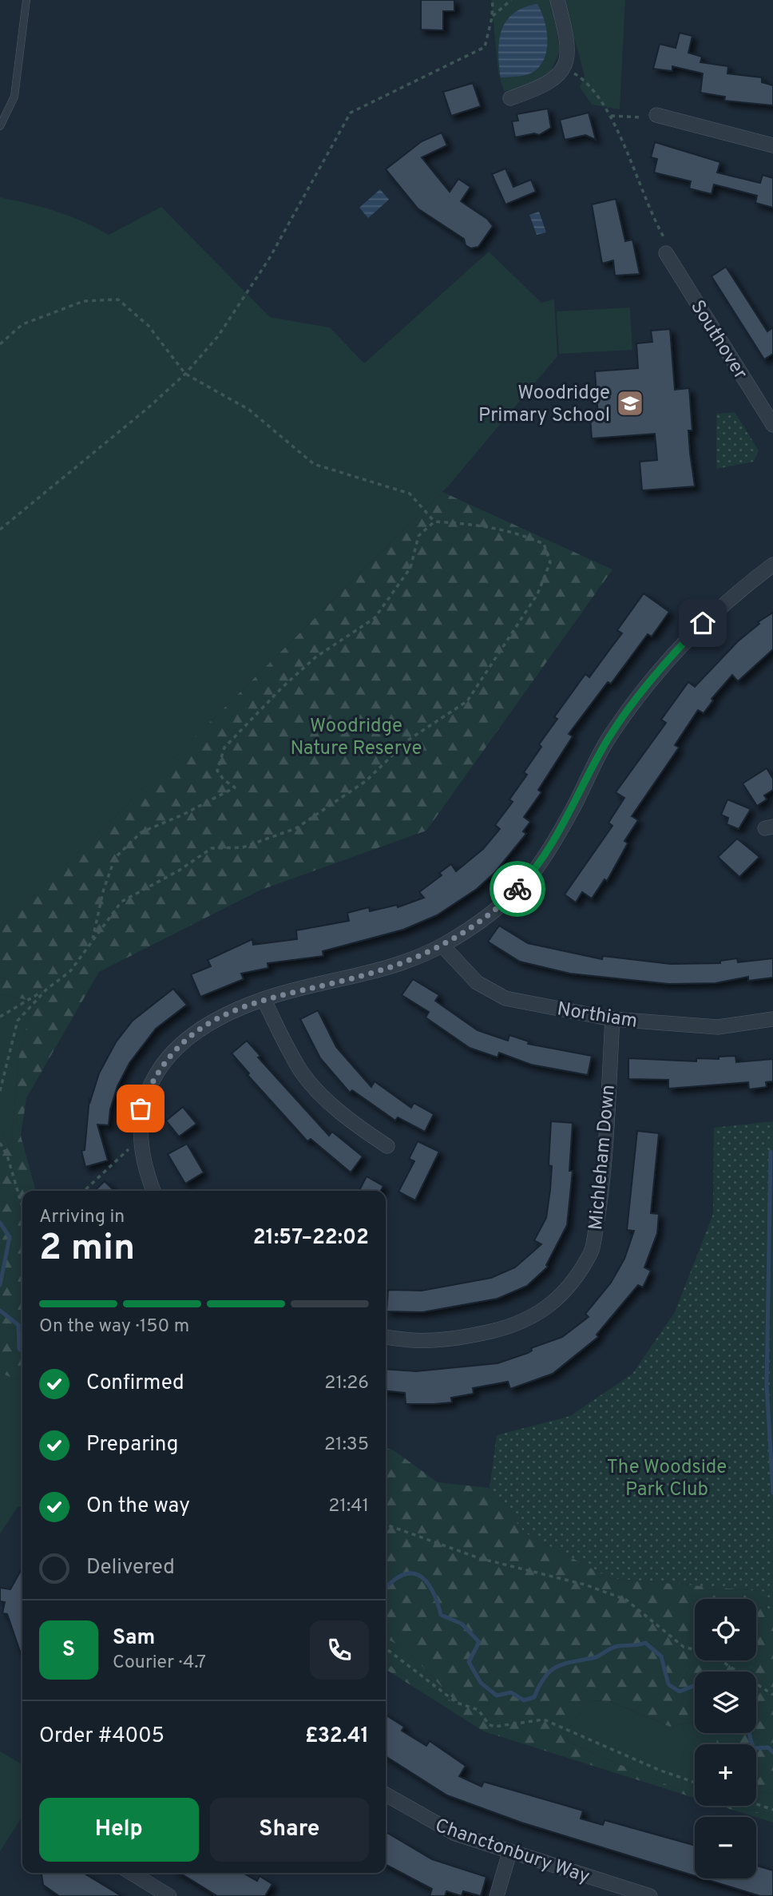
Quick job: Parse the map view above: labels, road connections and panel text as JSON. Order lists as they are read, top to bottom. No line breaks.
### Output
{"streets":{"street":["Southover","Northiam","Michleham Down","Chanctonbury Way"]},"crossings":[["Northiam","Michleham Down"]],"parks":["Woodridge Nature Reserve","The Woodside Park Club"],"places":{"school or university":["Woodridge Primary School"]},"page":{"heading":["2 min","Arriving in","21:57–22:02"],"panel":["Sam","Courier · 4.7","Order #4005","£32.41"],"bar":"On the way · 150 m","list":[["Confirmed","21:26"],["Preparing","21:35"],["On the way","21:41"],"Delivered"],"map_buttons":["+","−"],"round":"S","buttons":["Help","Share"]}}
